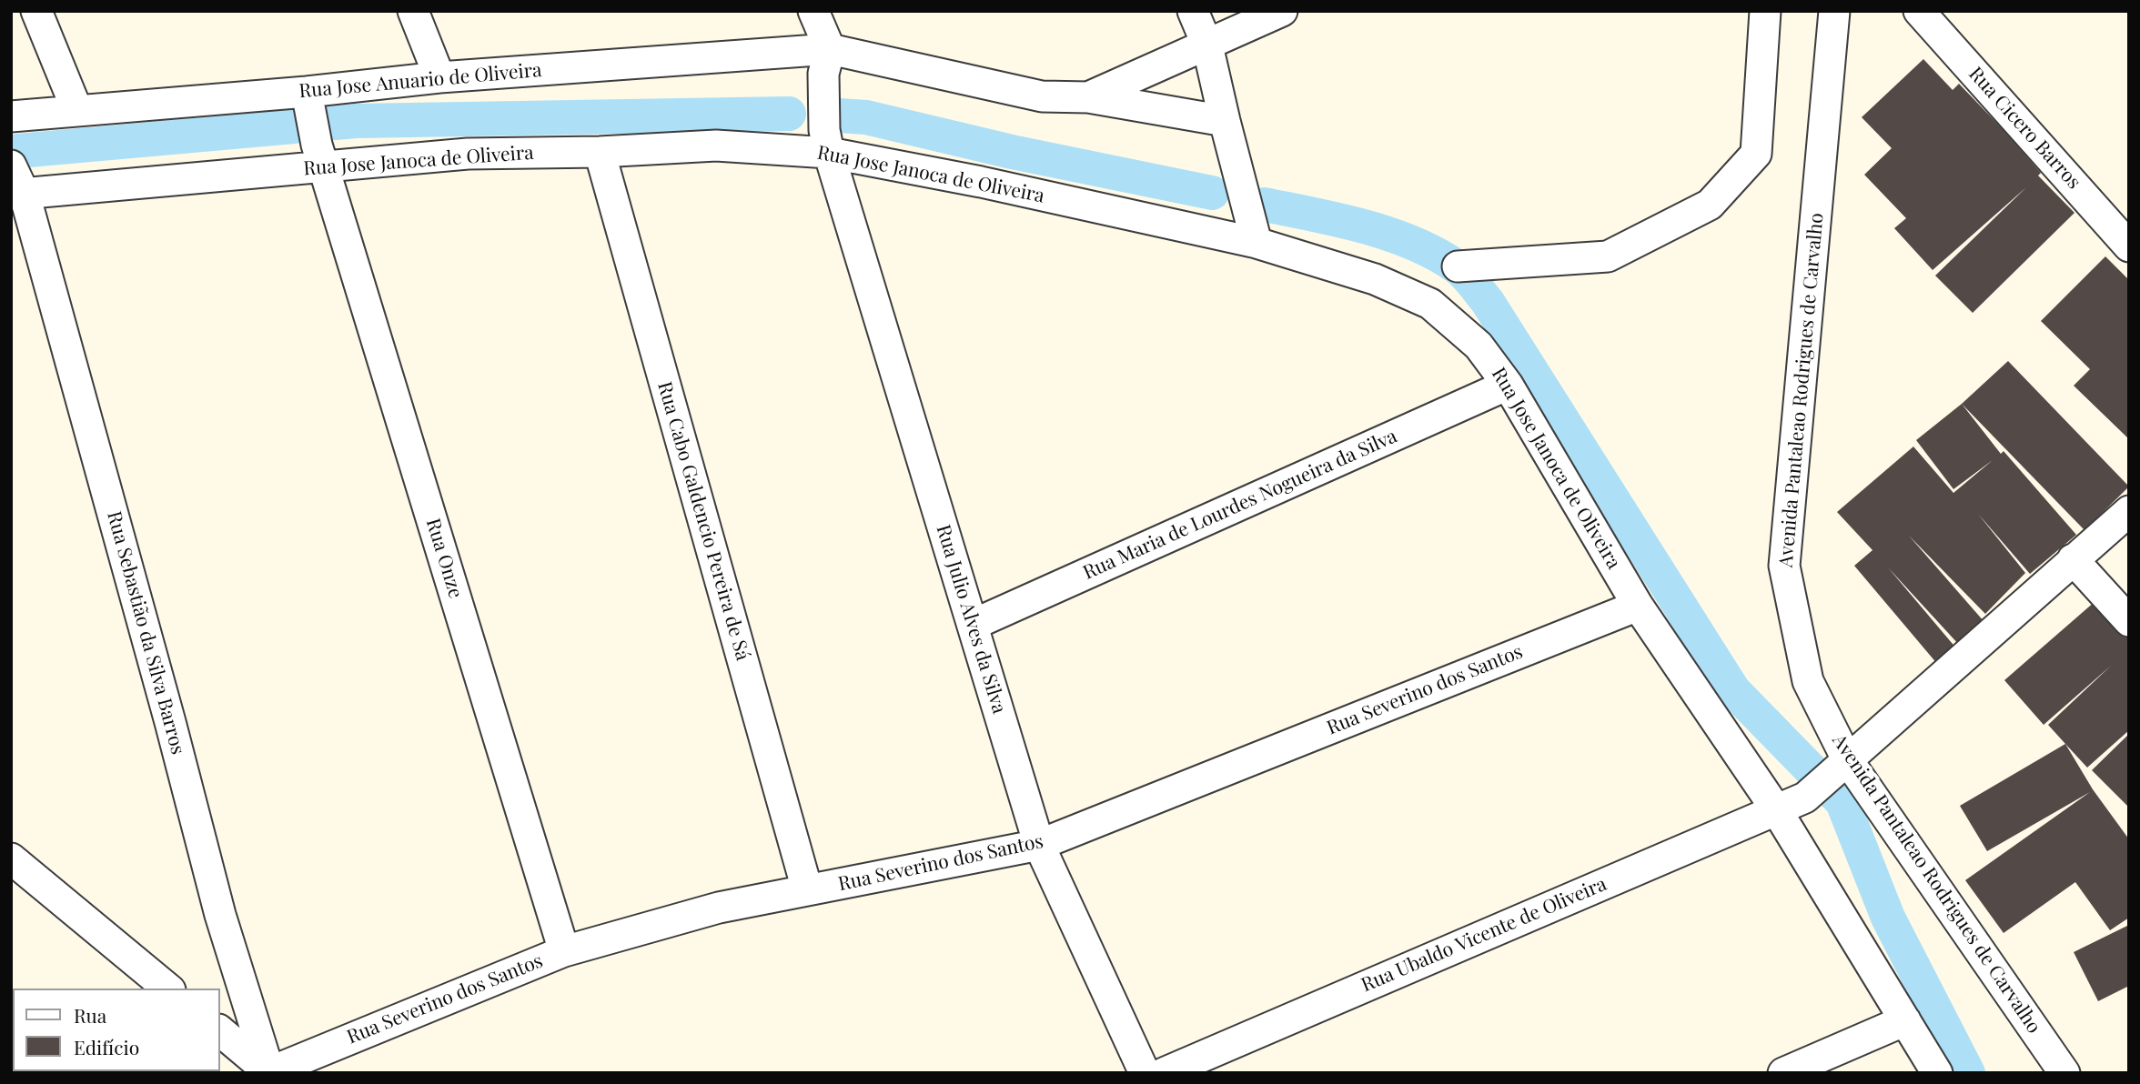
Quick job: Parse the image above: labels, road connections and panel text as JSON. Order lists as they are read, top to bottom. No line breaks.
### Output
{"streets":{"street":["Rua Jose Anuario de Oliveira","Rua Cicero Barros","Rua Jose Janoca de Oliveira","Avenida Pantaleao Rodrigues de Carvalho","Rua Maria de Lourdes Nogueira da Silva","Rua Cabo Galdencio Pereira de Sá","Rua Onze","Rua Julio Alves da Silva","Rua Sebastião da Silva Barros","Rua Severino dos Santos","Rua Ubaldo Vicente de Oliveira"]},"crossings":[["Rua Jose Anuario de Oliveira","Rua Onze"],["Rua Jose Anuario de Oliveira","Rua Julio Alves da Silva"],["Rua Jose Janoca de Oliveira","Rua Maria de Lourdes Nogueira da Silva"],["Rua Jose Janoca de Oliveira","Rua Cabo Galdencio Pereira de Sá"],["Rua Jose Janoca de Oliveira","Rua Onze"],["Rua Jose Janoca de Oliveira","Rua Julio Alves da Silva"],["Rua Jose Janoca de Oliveira","Rua Sebastião da Silva Barros"],["Rua Jose Janoca de Oliveira","Rua Severino dos Santos"],["Avenida Pantaleao Rodrigues de Carvalho","Rua Ubaldo Vicente de Oliveira"],["Rua Maria de Lourdes Nogueira da Silva","Rua Julio Alves da Silva"],["Rua Cabo Galdencio Pereira de Sá","Rua Severino dos Santos"],["Rua Onze","Rua Severino dos Santos"],["Rua Julio Alves da Silva","Rua Severino dos Santos"],["Rua Sebastião da Silva Barros","Rua Severino dos Santos"]],"legend":["Rua","Edifício"]}
